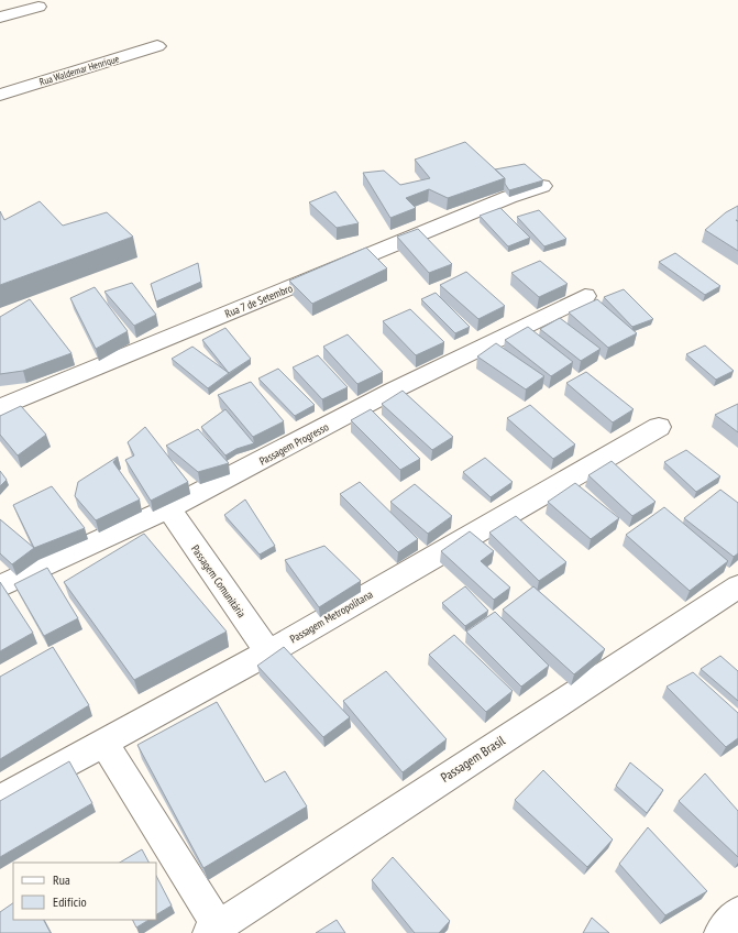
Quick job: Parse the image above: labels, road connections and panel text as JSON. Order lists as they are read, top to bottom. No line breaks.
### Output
{"streets":{"street":["Rua Waldemar Henrique","Rua 7 de Setembro","Passagem Progresso","Passagem Comunitária","Passagem Metropolitana","Passagem Brasil"]},"crossings":[["Passagem Progresso","Passagem Comunitária"],["Passagem Comunitária","Passagem Metropolitana"]],"legend":["Rua","Edifício"]}
